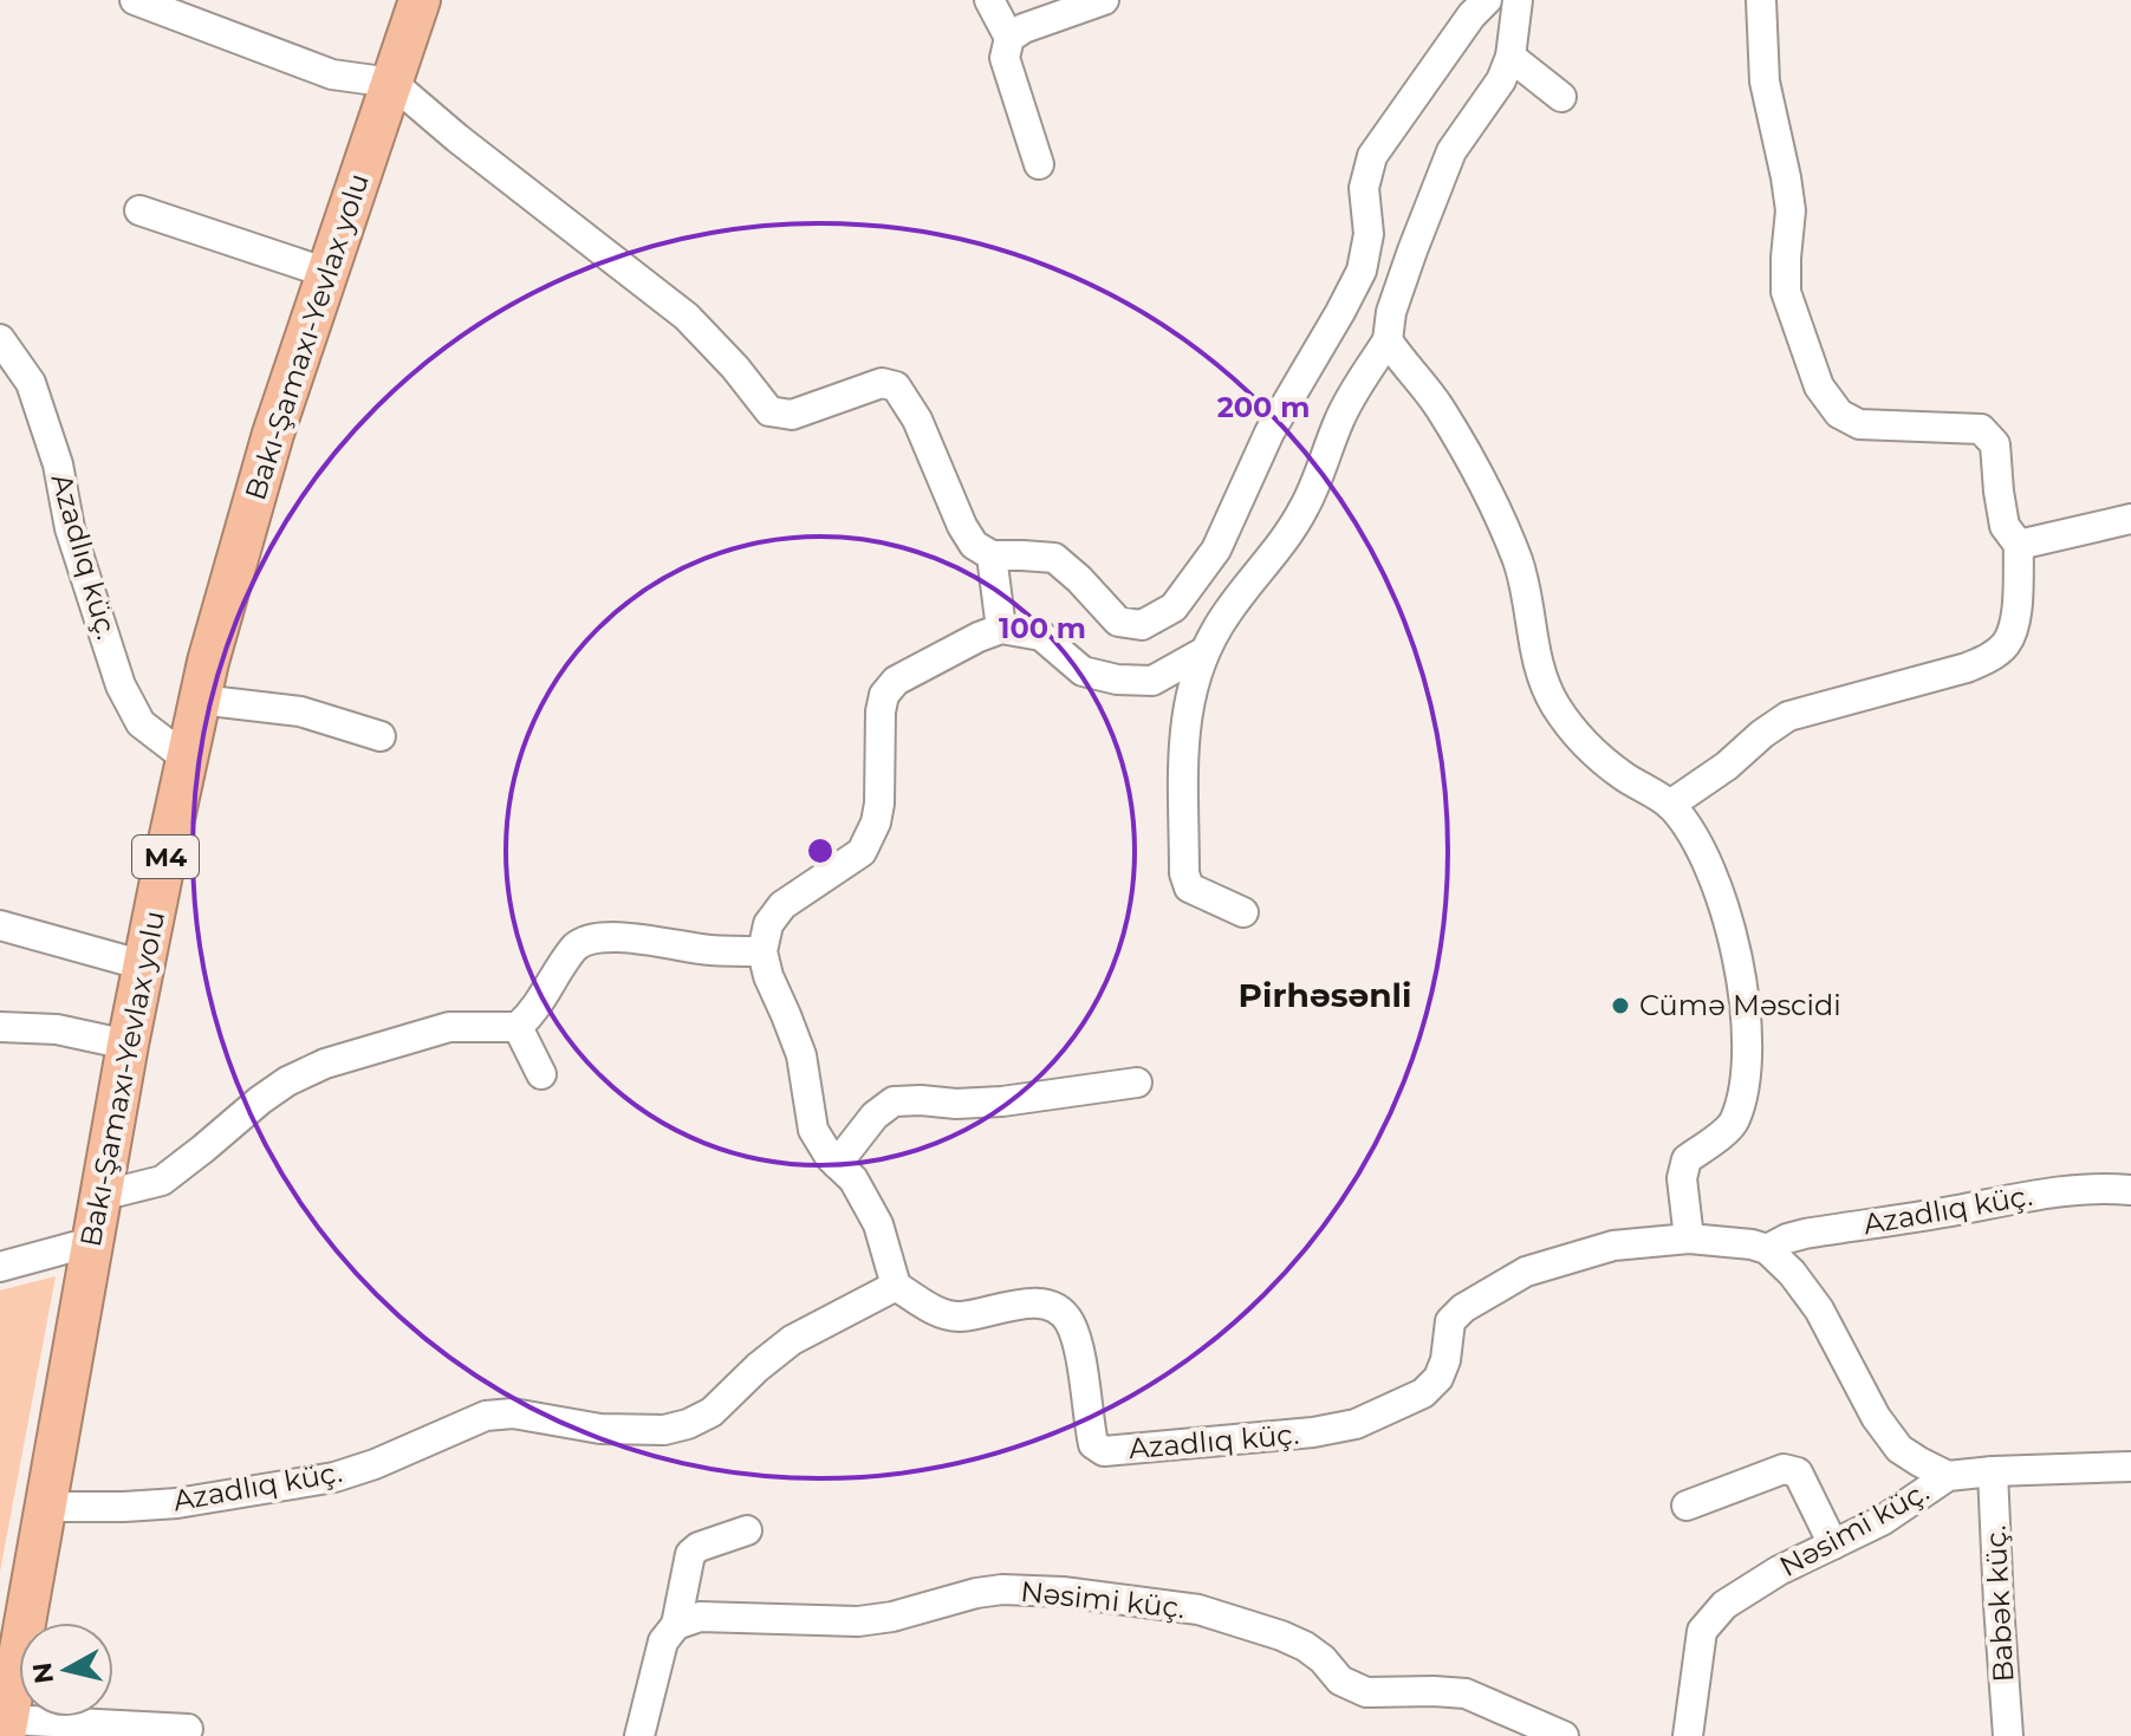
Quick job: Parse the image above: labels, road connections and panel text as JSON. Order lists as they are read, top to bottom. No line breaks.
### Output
{"streets":{"highway":["Bakı-Şamaxı-Yevlax yolu","M4"],"street":["Azadlıq küç.","Nəsimi küç.","Babək küç."]},"crossings":[["Bakı-Şamaxı-Yevlax yolu","Azadlıq küç."],["Nəsimi küç.","Babək küç."]],"districts":["Pirhəsənli"],"places":["Cümə Məscidi"],"north":"left","rings":["200 m","100 m"]}
